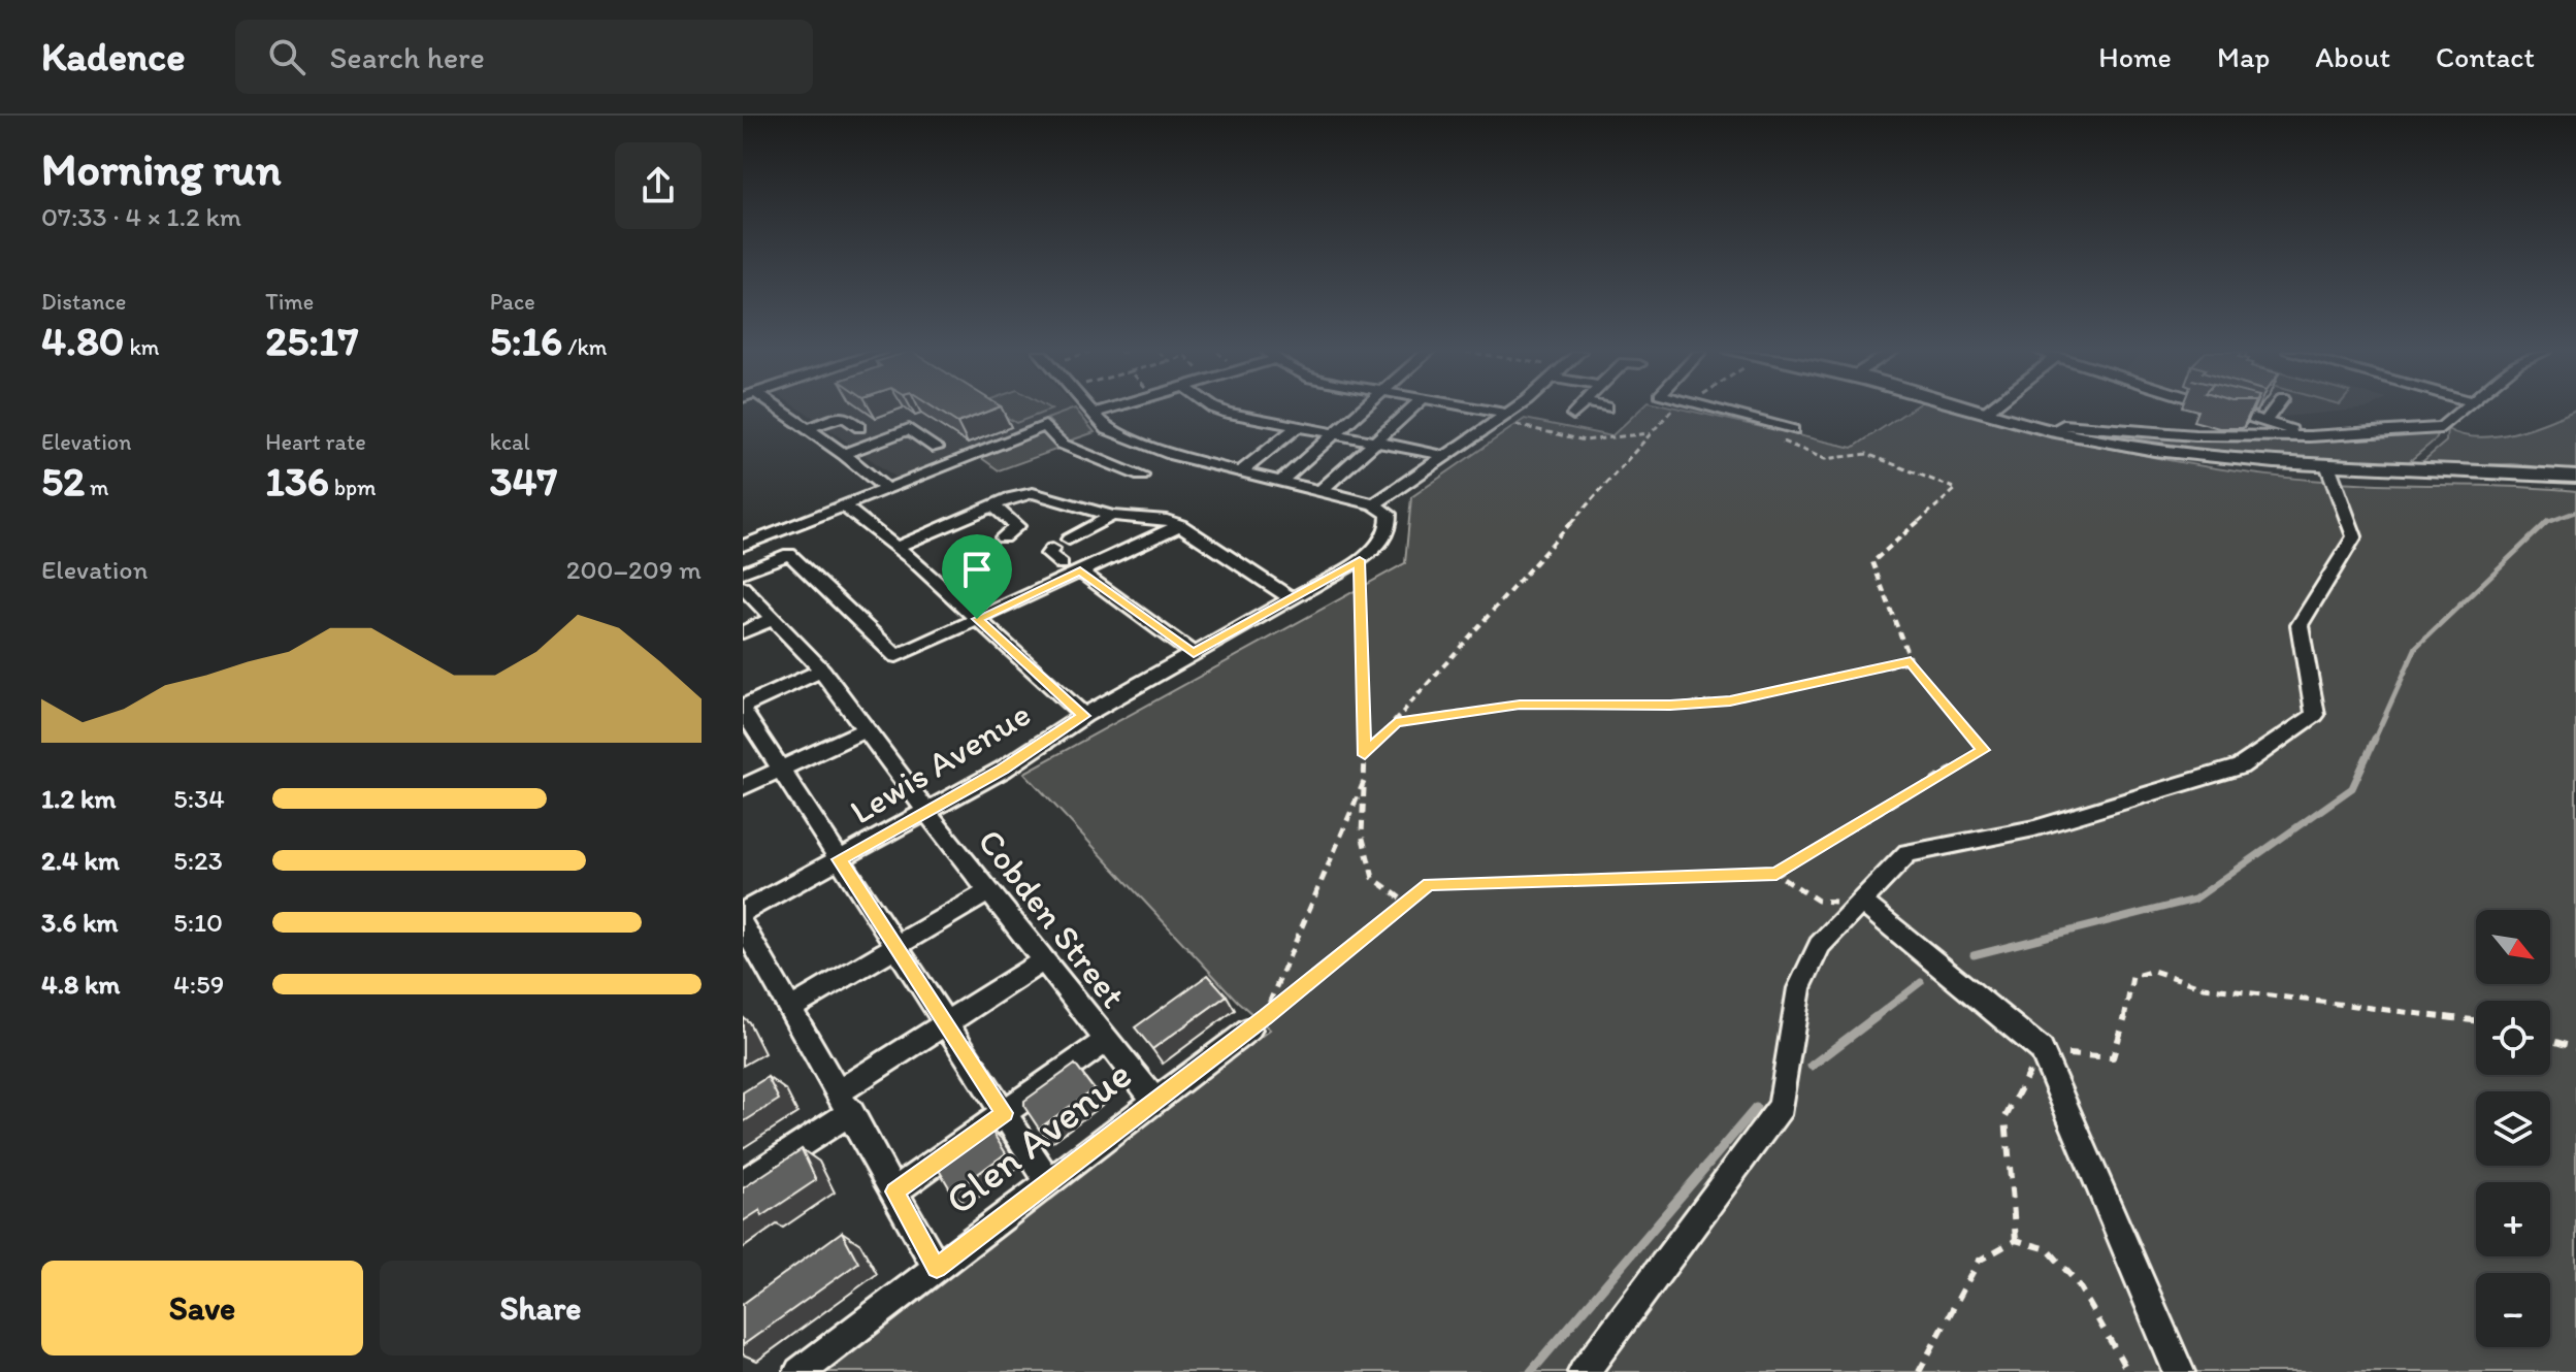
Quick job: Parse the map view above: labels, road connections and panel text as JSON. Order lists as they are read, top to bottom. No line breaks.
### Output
{"streets":{"street":["Lewis Avenue","Cobden Street","Glen Avenue"]},"crossings":[["Lewis Avenue","Cobden Street"],["Cobden Street","Glen Avenue"]],"north":"bottom right","page":{"header":"Kadence","search":"Search here","nav":["Home","Map","About","Contact"],"heading":["Morning run","07:33 · 4 × 1.2 km"],"stats":[["Distance","4.80 km"],["Time","25:17"],["Pace","5:16 /km"],["Elevation","52 m"],["Heart rate","136 bpm"],["kcal","347"]],"chart":["Elevation","200–209 m"],"list":[{"name":"1.2 km","note":"5:34"},{"name":"2.4 km","note":"5:23"},{"name":"3.6 km","note":"5:10"},{"name":"4.8 km","note":"4:59"}],"map_buttons":["+","−"],"buttons":["Save","Share"]}}
